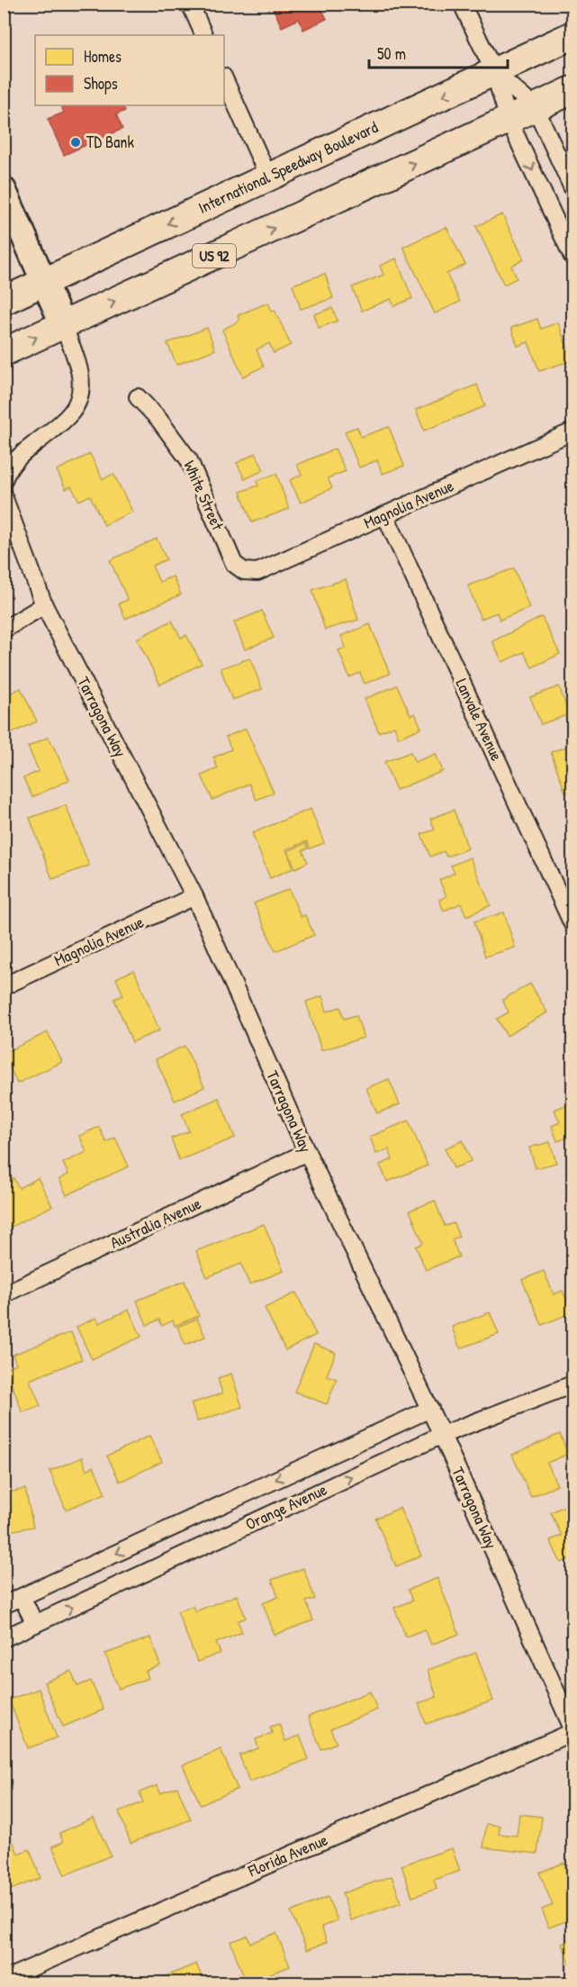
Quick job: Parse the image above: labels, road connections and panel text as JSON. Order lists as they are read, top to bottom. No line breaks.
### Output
{"streets":{"main road":["International Speedway Boulevard","US 92"],"street":["White Street","Magnolia Avenue","Tarragona Way","Lanvale Avenue","Australia Avenue","Orange Avenue","Florida Avenue"]},"crossings":[["White Street","Magnolia Avenue"],["Magnolia Avenue","Tarragona Way"],["Magnolia Avenue","Lanvale Avenue"],["Tarragona Way","Australia Avenue"],["Tarragona Way","Orange Avenue"],["Tarragona Way","Florida Avenue"]],"places":["TD Bank"],"legend":["Homes","Shops"],"scale_bar":"50 m"}
